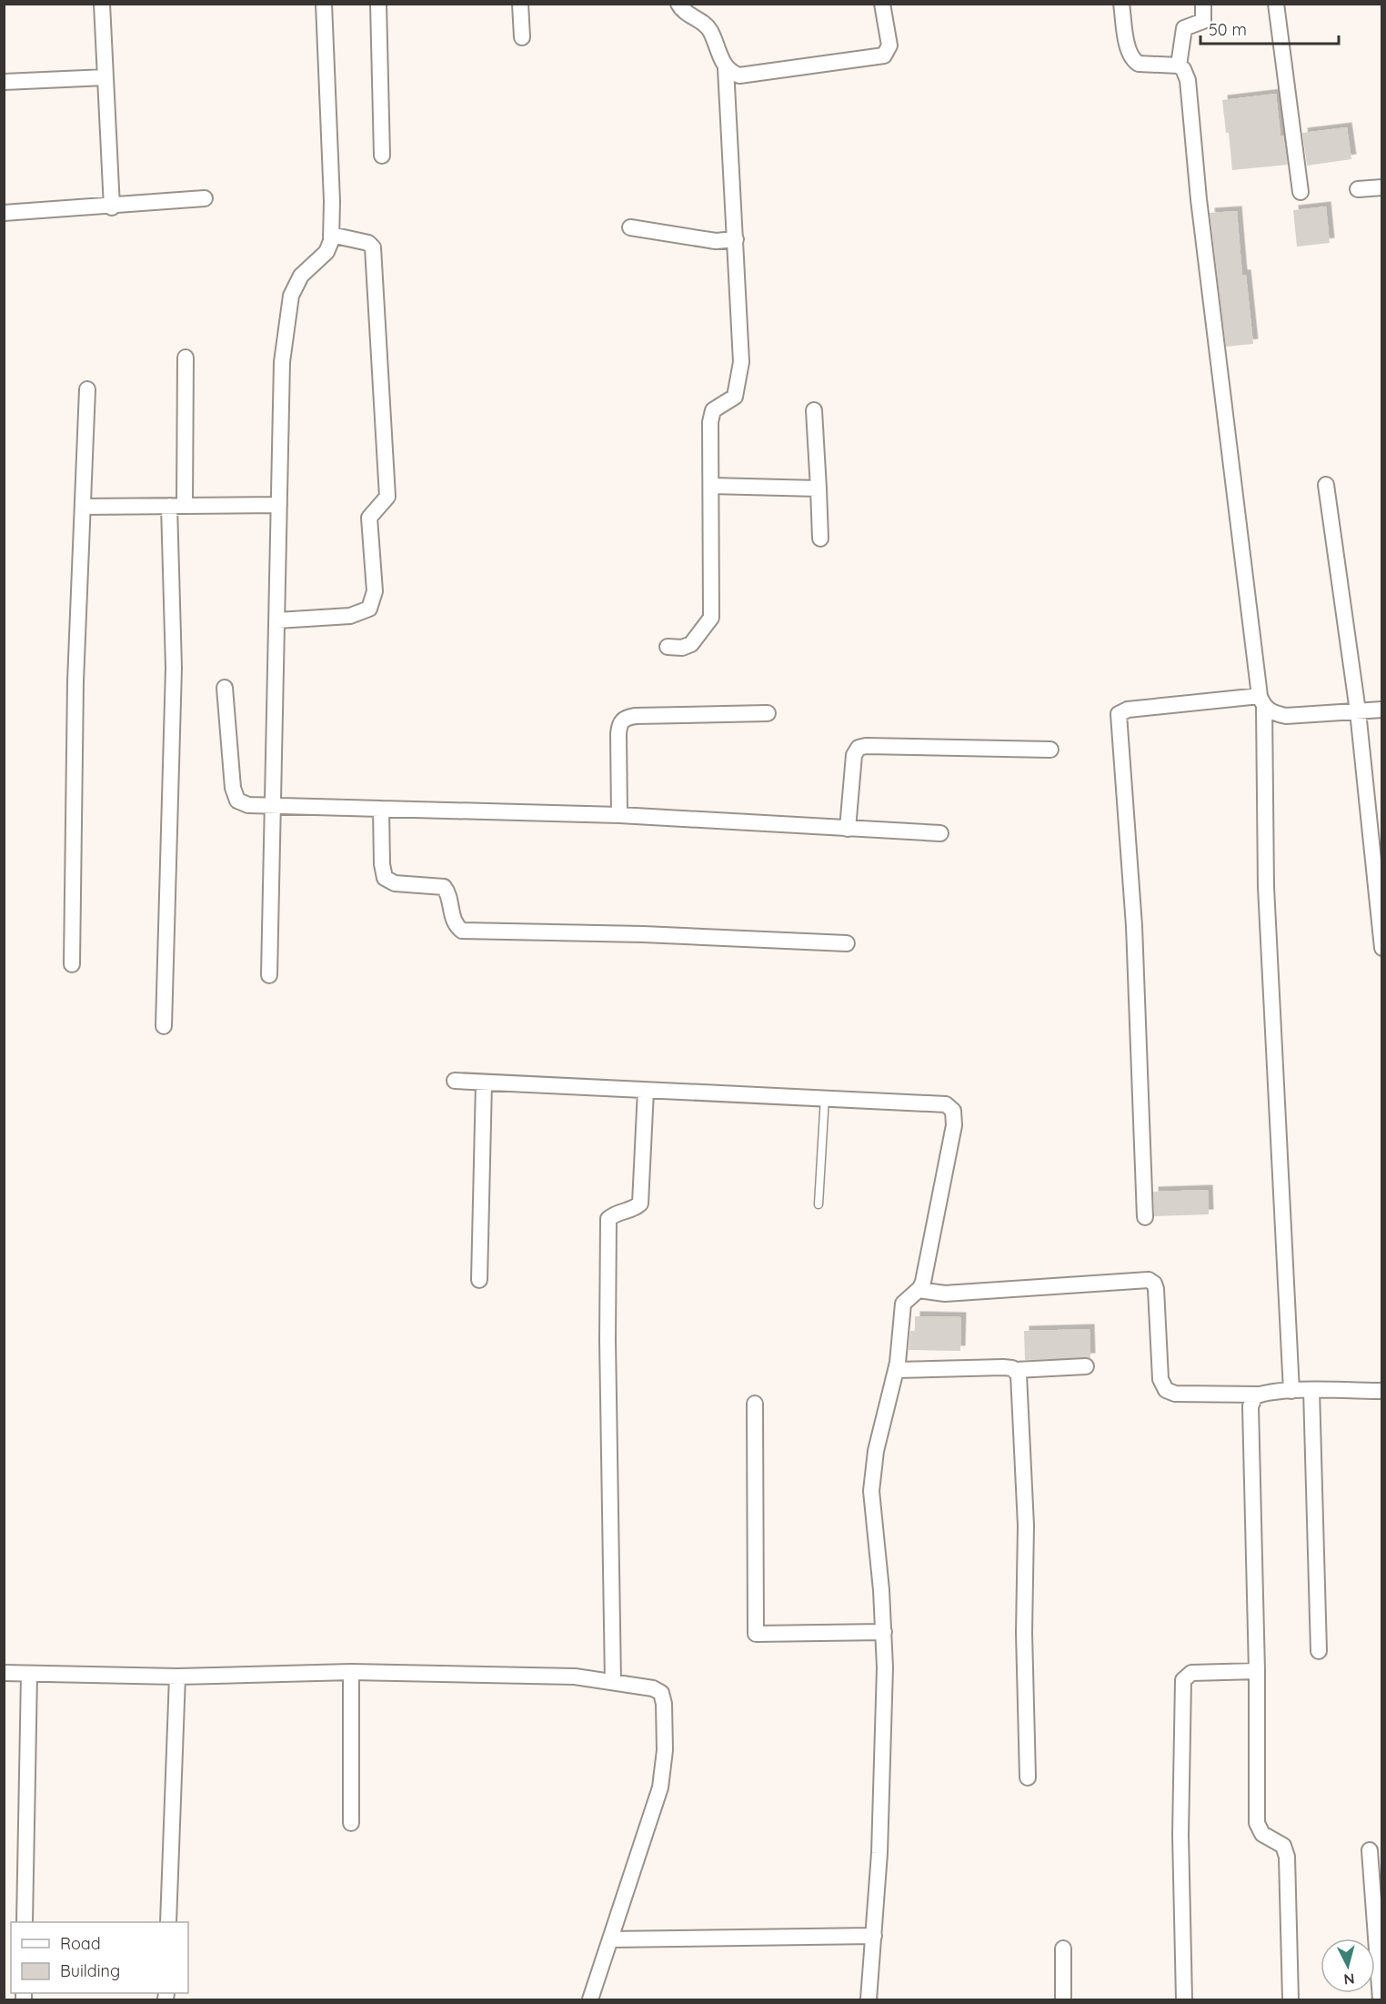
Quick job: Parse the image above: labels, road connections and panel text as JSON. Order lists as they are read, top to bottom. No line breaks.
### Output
{"legend":["Road","Building"],"scale_bar":"50 m","north":"bottom"}
